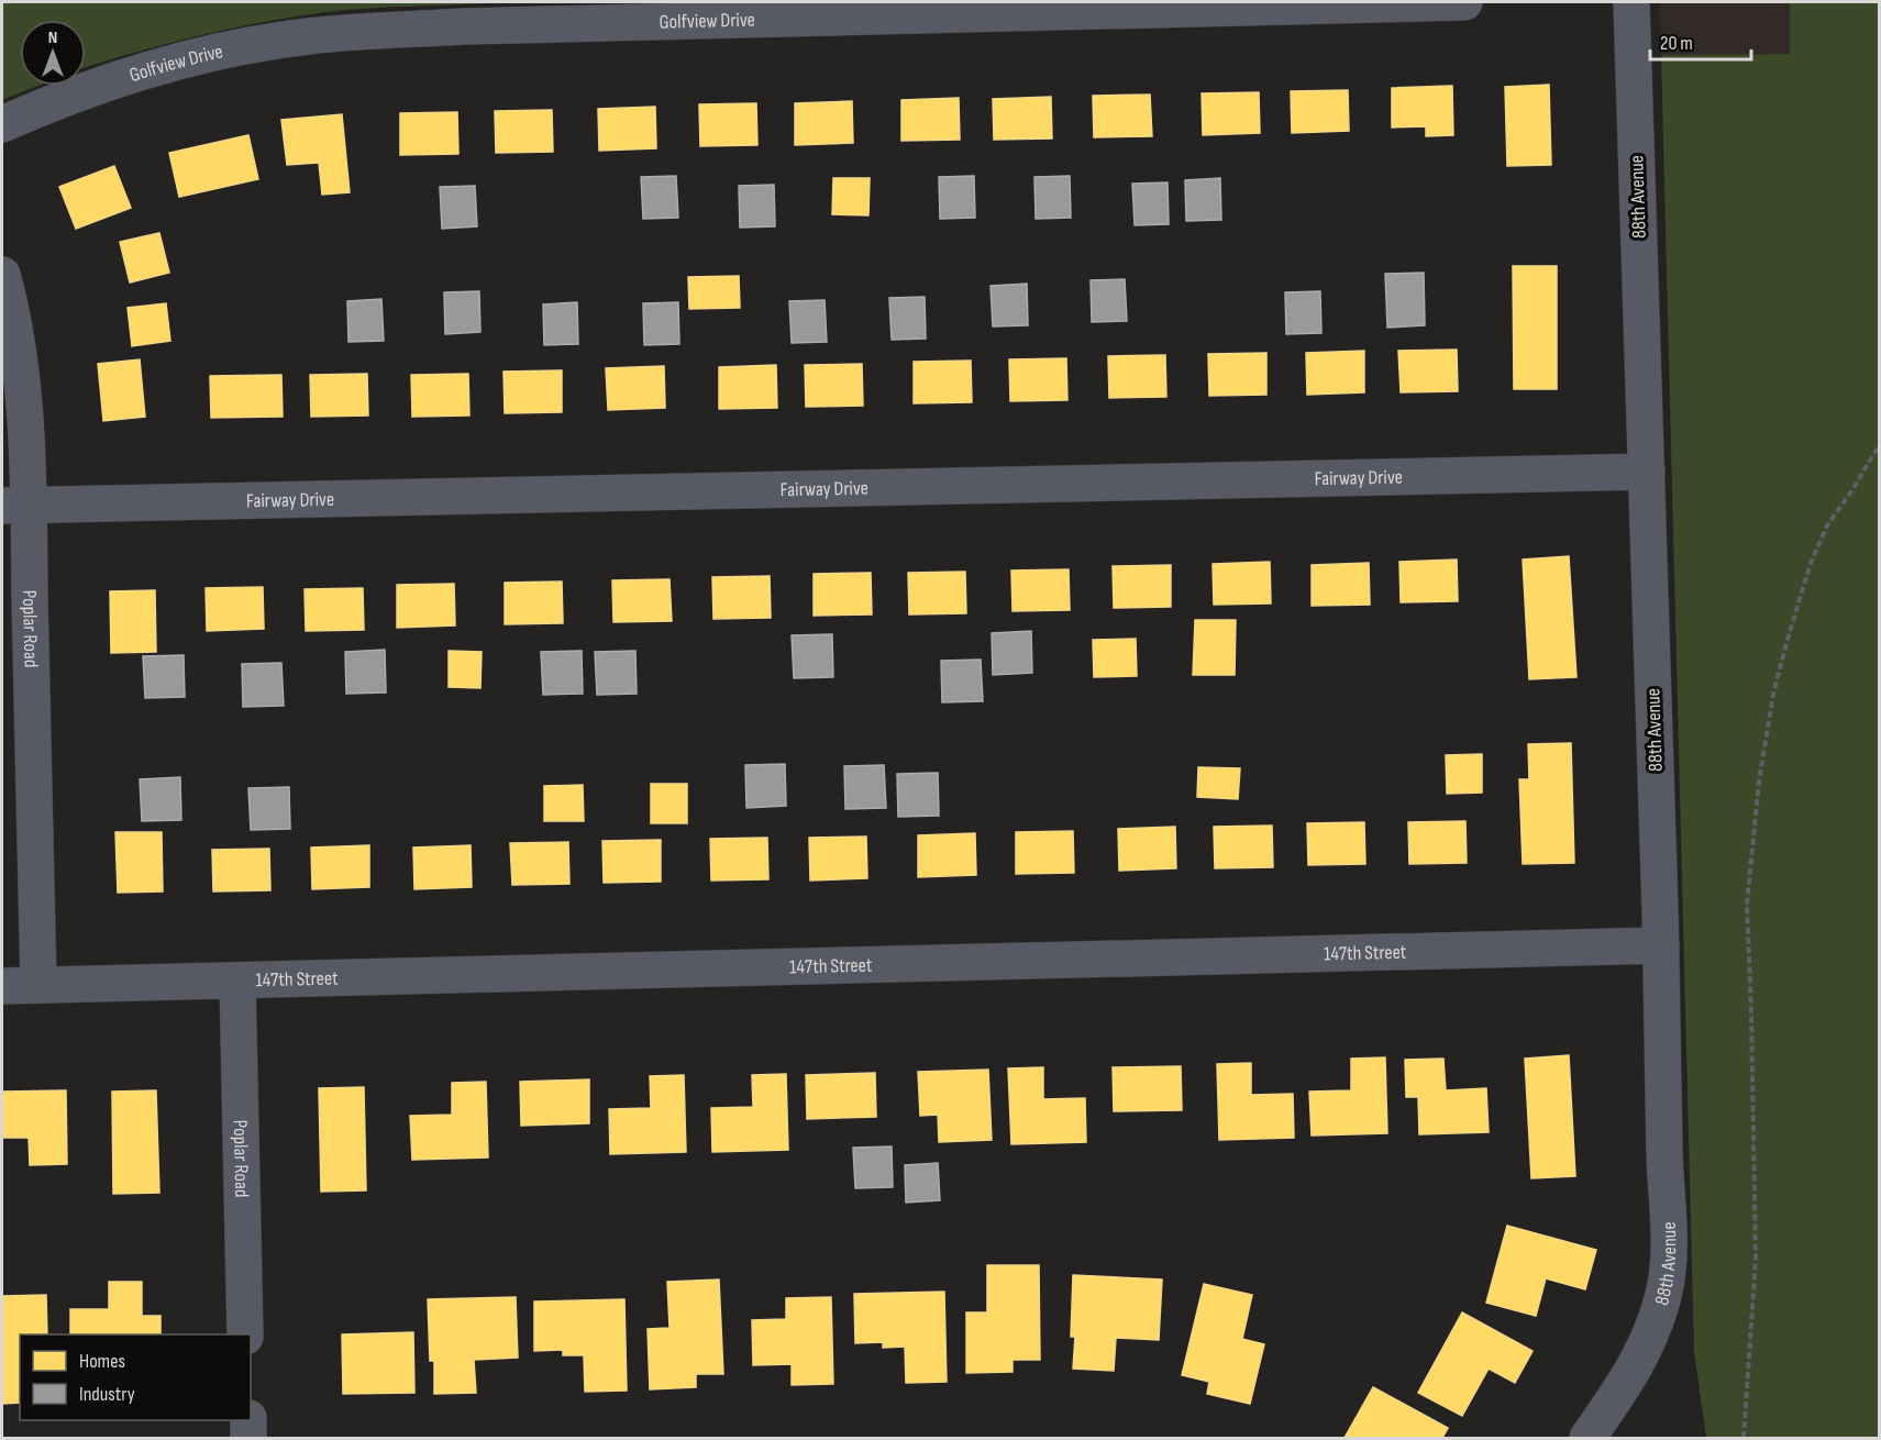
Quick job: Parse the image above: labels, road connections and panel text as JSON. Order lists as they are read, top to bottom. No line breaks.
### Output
{"streets":{"street":["Golfview Drive","88th Avenue","Fairway Drive","Poplar Road","147th Street"]},"crossings":[["88th Avenue","Fairway Drive"],["88th Avenue","147th Street"],["Fairway Drive","Poplar Road"],["Poplar Road","147th Street"]],"legend":["Homes","Industry"],"scale_bar":"20 m","north":"top"}
